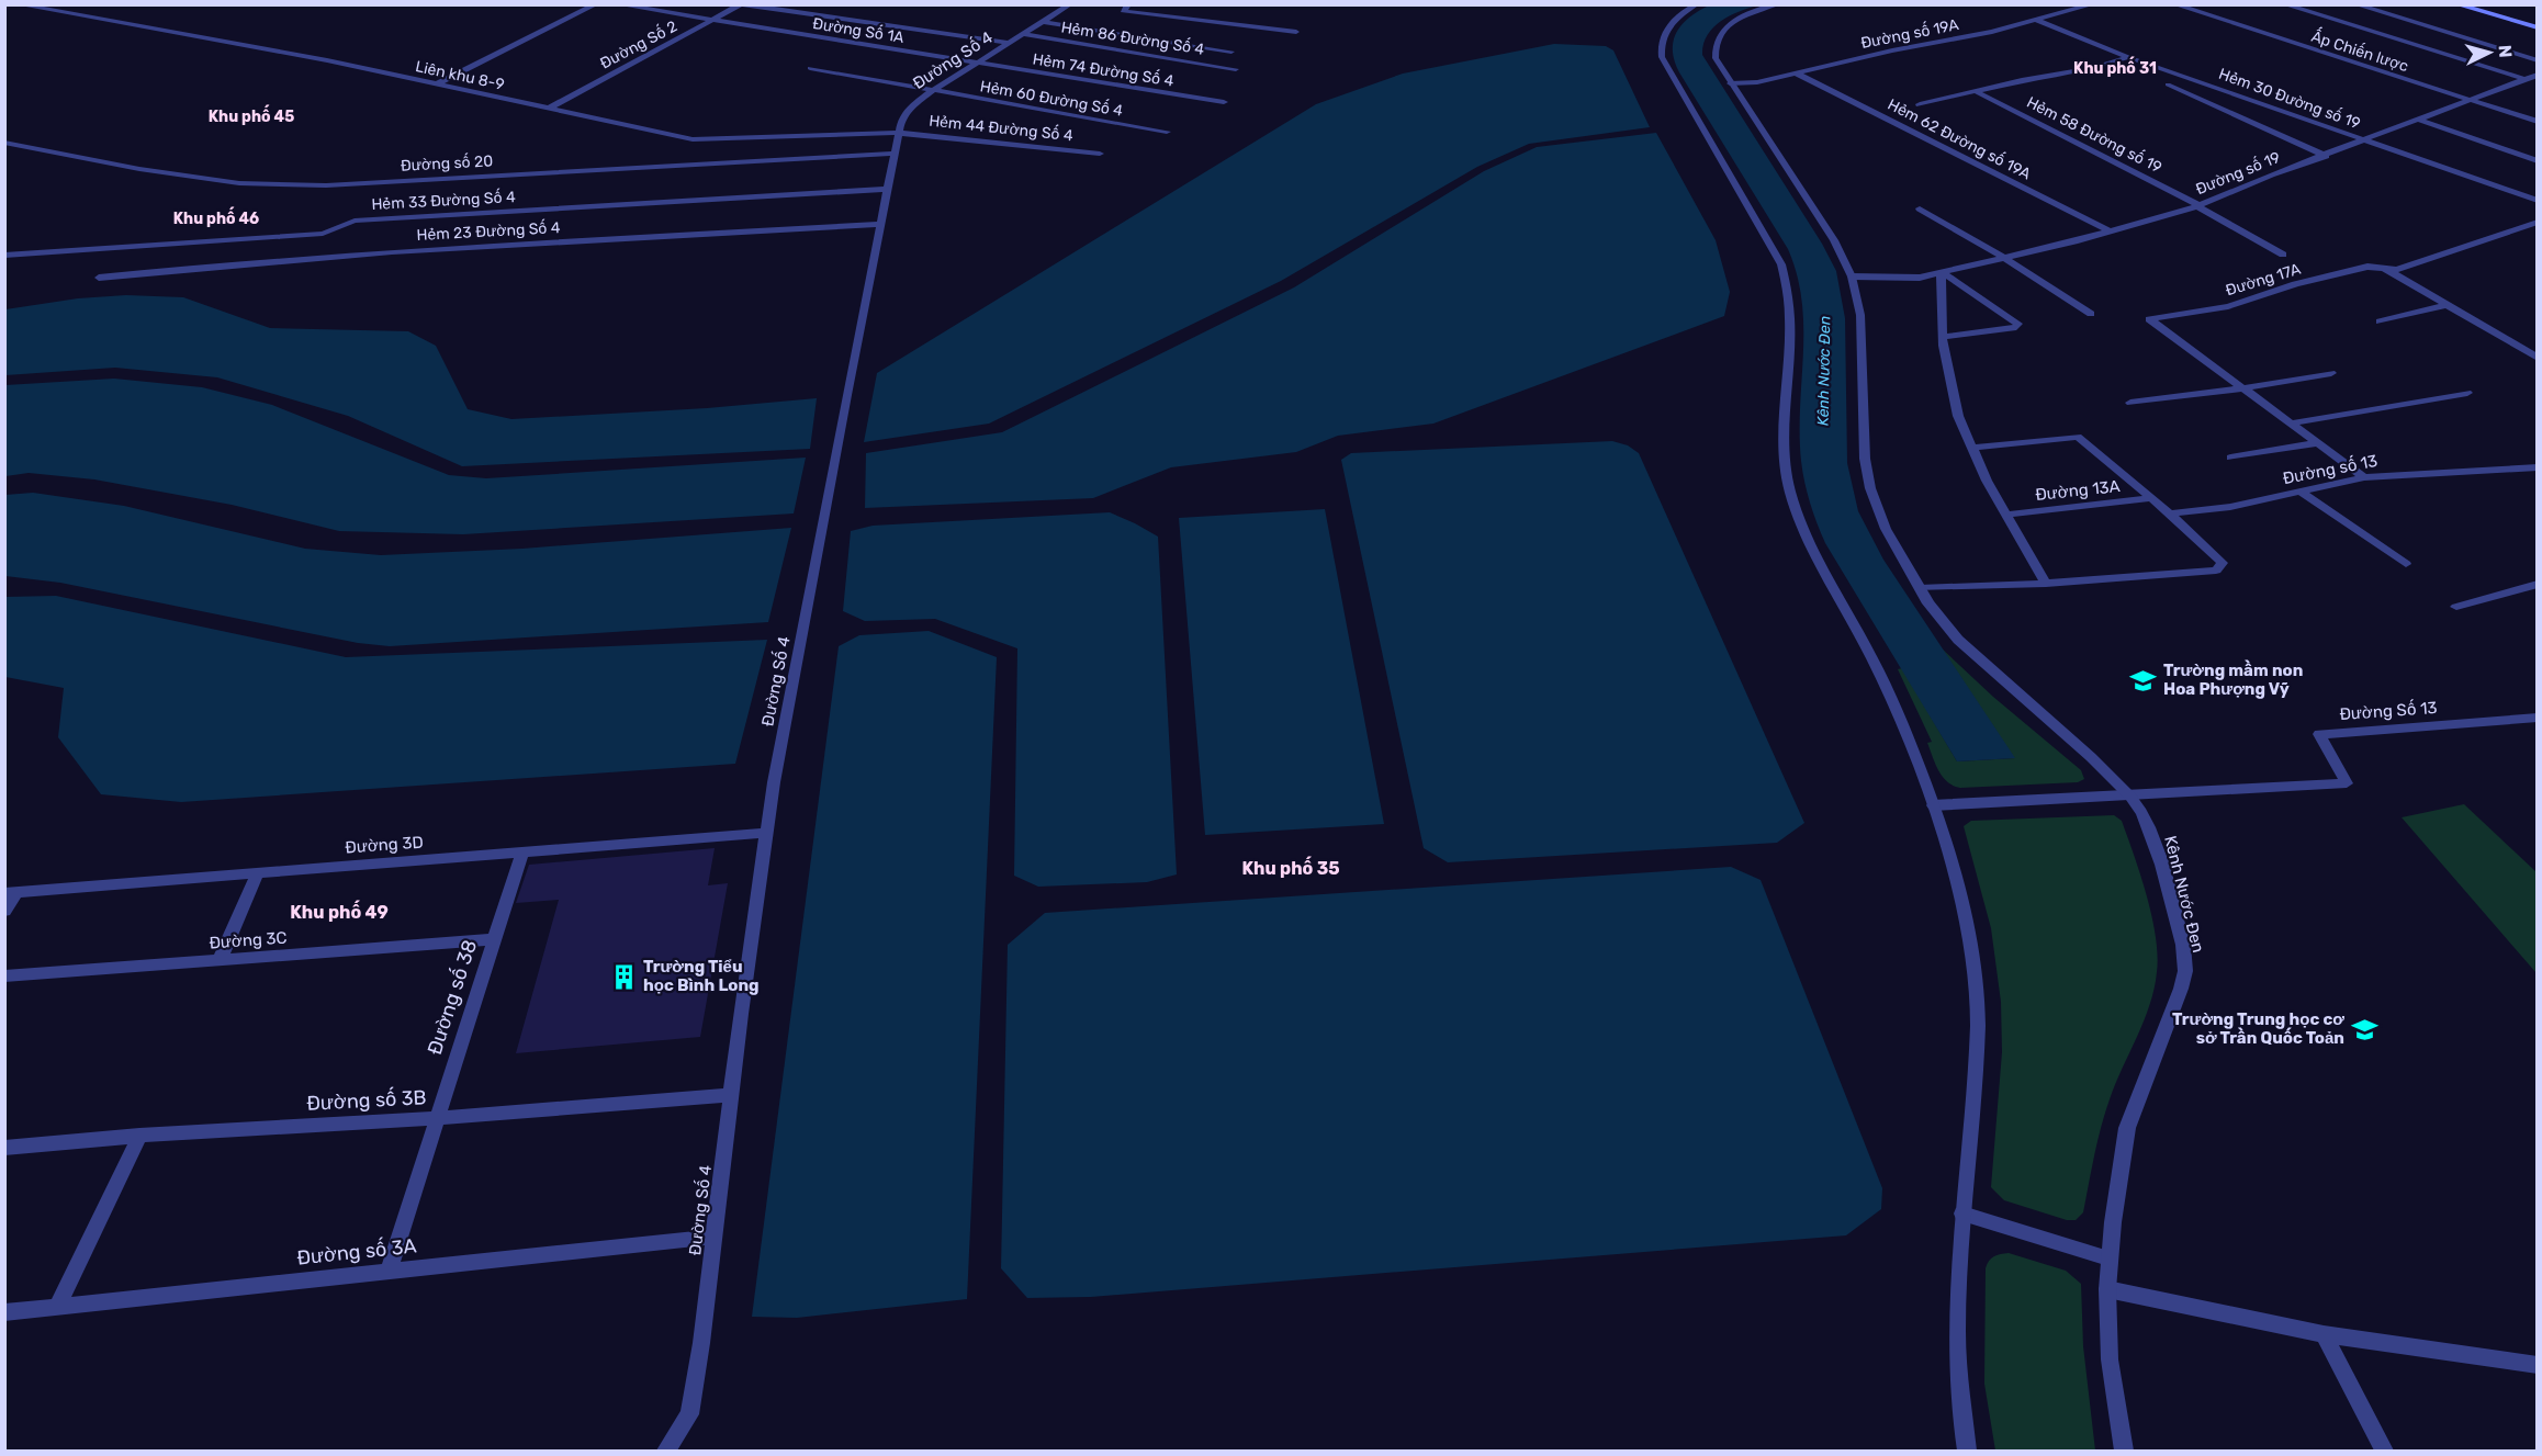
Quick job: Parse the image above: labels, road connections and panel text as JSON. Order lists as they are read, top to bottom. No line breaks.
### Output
{"streets":{"street":["Đường Số 1A","Đường số 19A","Hẻm 86 Đường Số 4","Đường Số 2","Ấp Chiến lược","Đường Số 4","Hẻm 74 Đường Số 4","Liên khu 8-9","Hẻm 60 Đường Số 4","Hẻm 30 Đường số 19","Hẻm 44 Đường Số 4","Hẻm 58 Đường số 19","Hẻm 62 Đường số 19A","Đường số 20","Đường số 19","Hẻm 33 Đường Số 4","Hẻm 23 Đường Số 4","Đường 17A","Đường số 13","Đường 13A","Đường Số 13","Đường 3D","Kênh Nước Đen","Đường 3C","Đường số 38","Đường số 3B","Đường số 3A"]},"crossings":[["Đường Số 1A","Đường Số 2"],["Đường Số 1A","Đường Số 4"],["Đường Số 1A","Hẻm 74 Đường Số 4"],["Đường số 19A","Hẻm 30 Đường số 19"],["Đường số 19A","Hẻm 62 Đường số 19A"],["Đường số 19A","Kênh Nước Đen"],["Hẻm 86 Đường Số 4","Đường Số 4"],["Đường Số 2","Liên khu 8-9"],["Ấp Chiến lược","Đường số 19"],["Đường Số 4","Hẻm 74 Đường Số 4"],["Đường Số 4","Liên khu 8-9"],["Đường Số 4","Hẻm 60 Đường Số 4"],["Đường Số 4","Hẻm 44 Đường Số 4"],["Đường Số 4","Đường số 20"],["Đường Số 4","Hẻm 33 Đường Số 4"],["Đường Số 4","Hẻm 23 Đường Số 4"],["Đường Số 4","Đường 3D"],["Đường Số 4","Đường số 3B"],["Đường Số 4","Đường số 3A"],["Liên khu 8-9","Hẻm 44 Đường Số 4"],["Hẻm 30 Đường số 19","Đường số 19"],["Hẻm 58 Đường số 19","Đường số 19"],["Hẻm 62 Đường số 19A","Đường số 19"],["Đường số 19","Kênh Nước Đen"],["Đường số 13","Đường 13A"],["Đường Số 13","Kênh Nước Đen"],["Đường 3D","Đường số 38"],["Đường 3C","Đường số 38"],["Đường số 38","Đường số 3B"],["Đường số 38","Đường số 3A"]],"districts":["Khu phố 31","Khu phố 45","Khu phố 46","Khu phố 35","Khu phố 49"],"water":["Kênh Nước Đen"],"places":{"school or university":["Trường mầm non Hoa Phượng Vỹ","Trường Trung học cơ sở Trần Quốc Toản"],"building":["Trường Tiểu học Bình Long"]},"north":"right"}
